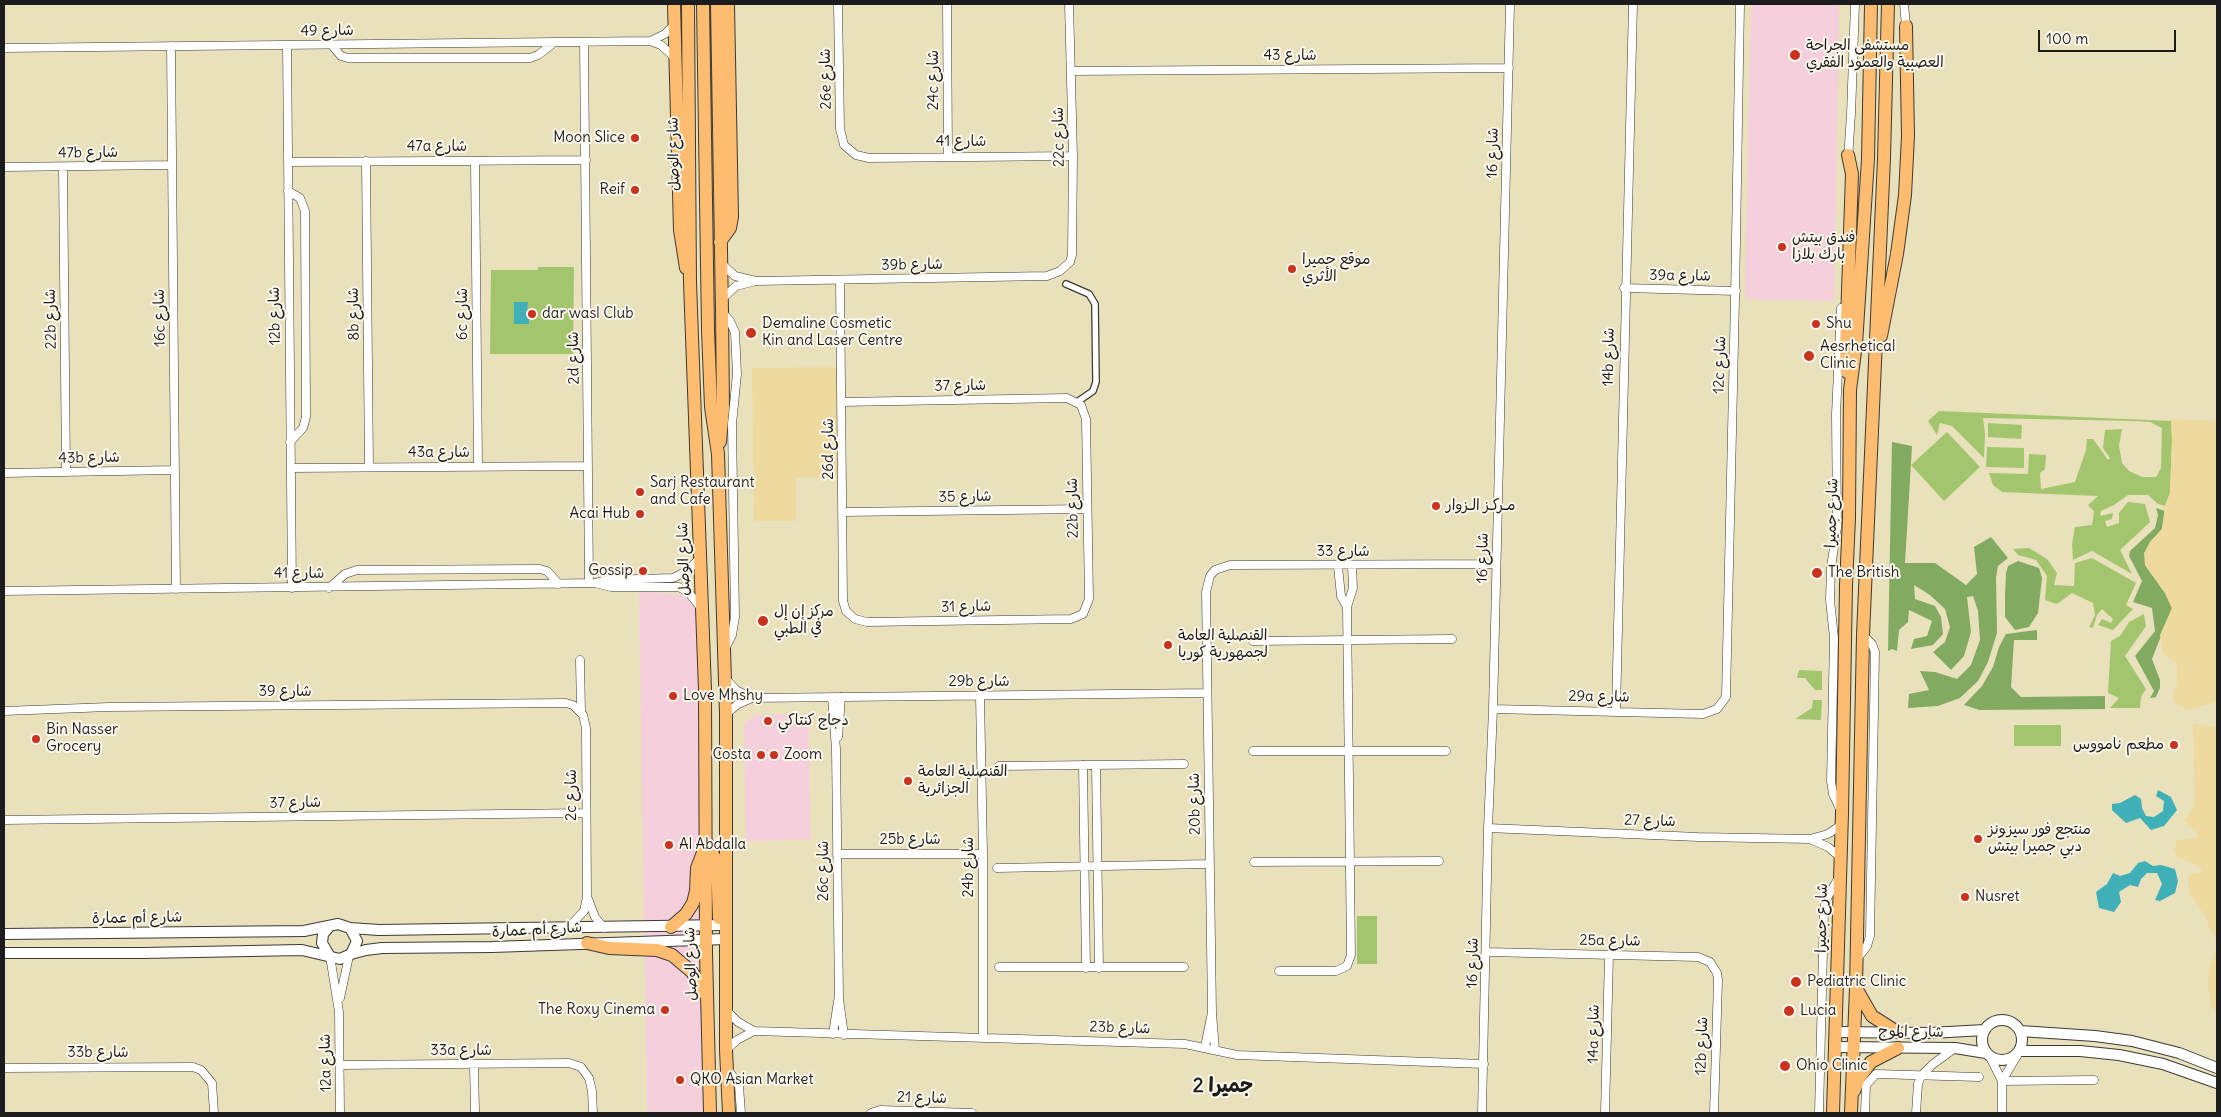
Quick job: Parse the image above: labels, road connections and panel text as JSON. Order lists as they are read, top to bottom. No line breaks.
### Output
{"streets":{"main road":["شارع الوصل","شارع جميرا"],"street":["شارع 49","شارع 43","26e شارع","24c شارع","22c شارع","شارع 41","47a شارع","47b شارع","شارع 16","39b شارع","39a شارع","8b شارع","6c شارع","12b شارع","16c شارع","22b شارع","14b شارع","2d شارع","12c شارع","شارع 37","26d شارع","43a شارع","43b شارع","شارع 35","شارع 33","شارع 31","29b شارع","شارع 39","29a شارع","2c شارع","20b شارع","شارع 27","25b شارع","24b شارع","26c شارع","شارع أم عمارة","25a شارع","23b شارع","شارع الموج","14a شارع","33a شارع","33b شارع","12a شارع","شارع 21"]},"crossings":[["شارع 49","12b شارع"],["شارع 49","16c شارع"],["شارع 49","2d شارع"],["شارع 43","22c شارع"],["شارع 43","شارع 16"],["26e شارع","شارع 41"],["24c شارع","شارع 41"],["22c شارع","شارع 41"],["22c شارع","39b شارع"],["شارع 41","شارع الوصل"],["شارع 41","12b شارع"],["شارع 41","16c شارع"],["شارع 41","2d شارع"],["47a شارع","8b شارع"],["47a شارع","6c شارع"],["47a شارع","12b شارع"],["47a شارع","2d شارع"],["47b شارع","16c شارع"],["47b شارع","22b شارع"],["شارع 16","شارع 33"],["شارع 16","29a شارع"],["شارع 16","شارع 27"],["شارع 16","25a شارع"],["شارع 16","23b شارع"],["شارع الوصل","39b شارع"],["شارع الوصل","29b شارع"],["شارع الوصل","شارع أم عمارة"],["39b شارع","26d شارع"],["39a شارع","14b شارع"],["39a شارع","12c شارع"],["8b شارع","43a شارع"],["6c شارع","43a شارع"],["12b شارع","43a شارع"],["12b شارع","25a شارع"],["16c شارع","43b شارع"],["22b شارع","شارع 37"],["22b شارع","43b شارع"],["22b شارع","شارع 35"],["22b شارع","شارع 31"],["14b شارع","29a شارع"],["2d شارع","43a شارع"],["12c شارع","29a شارع"],["شارع 37","26d شارع"],["شارع 37","2c شارع"],["26d شارع","شارع 35"],["26d شارع","شارع 31"],["شارع جميرا","شارع 27"],["شارع جميرا","شارع الموج"],["شارع 33","20b شارع"],["29b شارع","20b شارع"],["29b شارع","24b شارع"],["29b شارع","26c شارع"],["شارع 39","2c شارع"],["2c شارع","شارع أم عمارة"],["20b شارع","23b شارع"],["25b شارع","24b شارع"],["25b شارع","26c شارع"],["24b شارع","23b شارع"],["26c شارع","23b شارع"],["شارع أم عمارة","12a شارع"],["25a شارع","14a شارع"],["33a شارع","12a شارع"]],"districts":["جميرا 2"],"places":["مستشفى الجراحة العصبية والعمود الفقري","Moon Slice","Reif","فندق بيتش بارك بلازا","موقع جميرا الأثري","dar wasl Club","Shu","Demaline Cosmetic Kin and Laser Centre","Aesrhetical Clinic","Sarj Restaurant and Cafe","مـركـز الـزوار","Acai Hub","Gossip","The British","مركز إن إل في الطبي","القنصلية العامة لجمهورية كوريا","Love Mhshy","دجاج كنتاكي","Bin Nasser Grocery","مطعم نامووس","Costa","Zoom","القنصلية العامة الجزائرية","منتجع فور سيزونز دبي جميرا بيتش","Al Abdalla","Nusret","Pediatric Clinic","The Roxy Cinema","Lucia","Ohio Clinic","QKO Asian Market"],"scale_bar":"100 m"}
